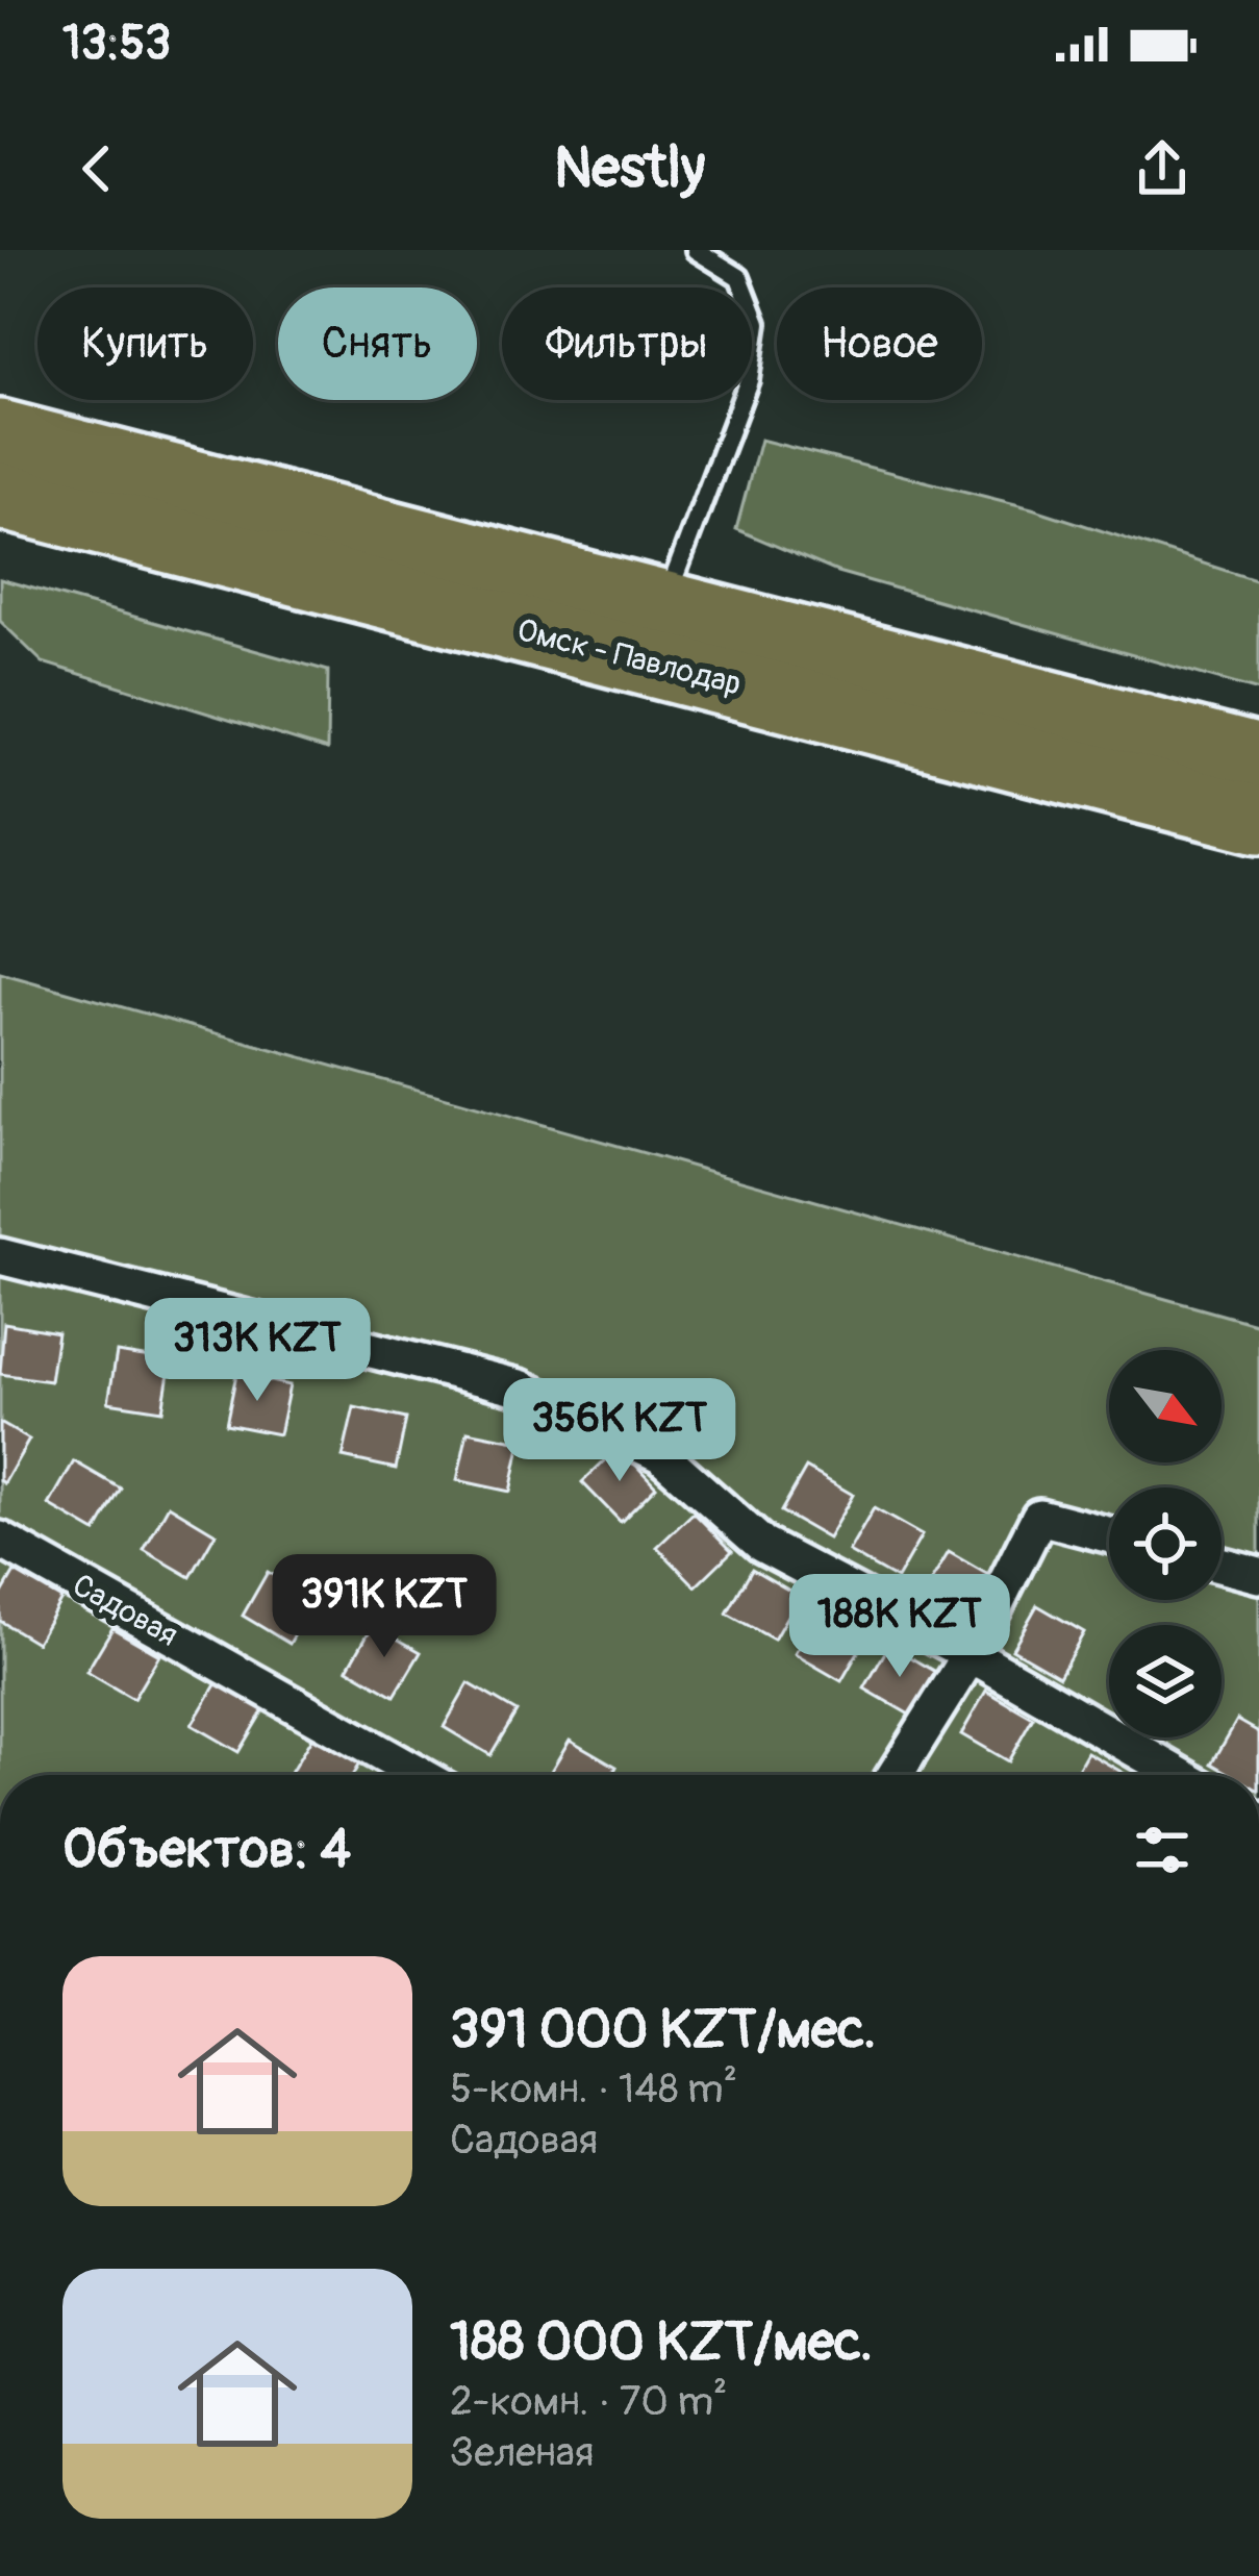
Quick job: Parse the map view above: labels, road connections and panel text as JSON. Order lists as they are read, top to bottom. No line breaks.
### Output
{"streets":{"highway":["Омск - Павлодар"],"street":["Садовая"]},"north":"bottom right","page":{"status":"13:53","header":"Nestly","chip":["Купить","Снять","Фильтры","Новое"],"price":["313K KZT","356K KZT","391K KZT","188K KZT"],"heading":"Объектов: 4","list":[{"name":"391 000 KZT/мес.","note":"5-комн. · 148 m² · Садовая"},{"name":"188 000 KZT/мес.","note":"2-комн. · 70 m² · Зеленая"}]}}
